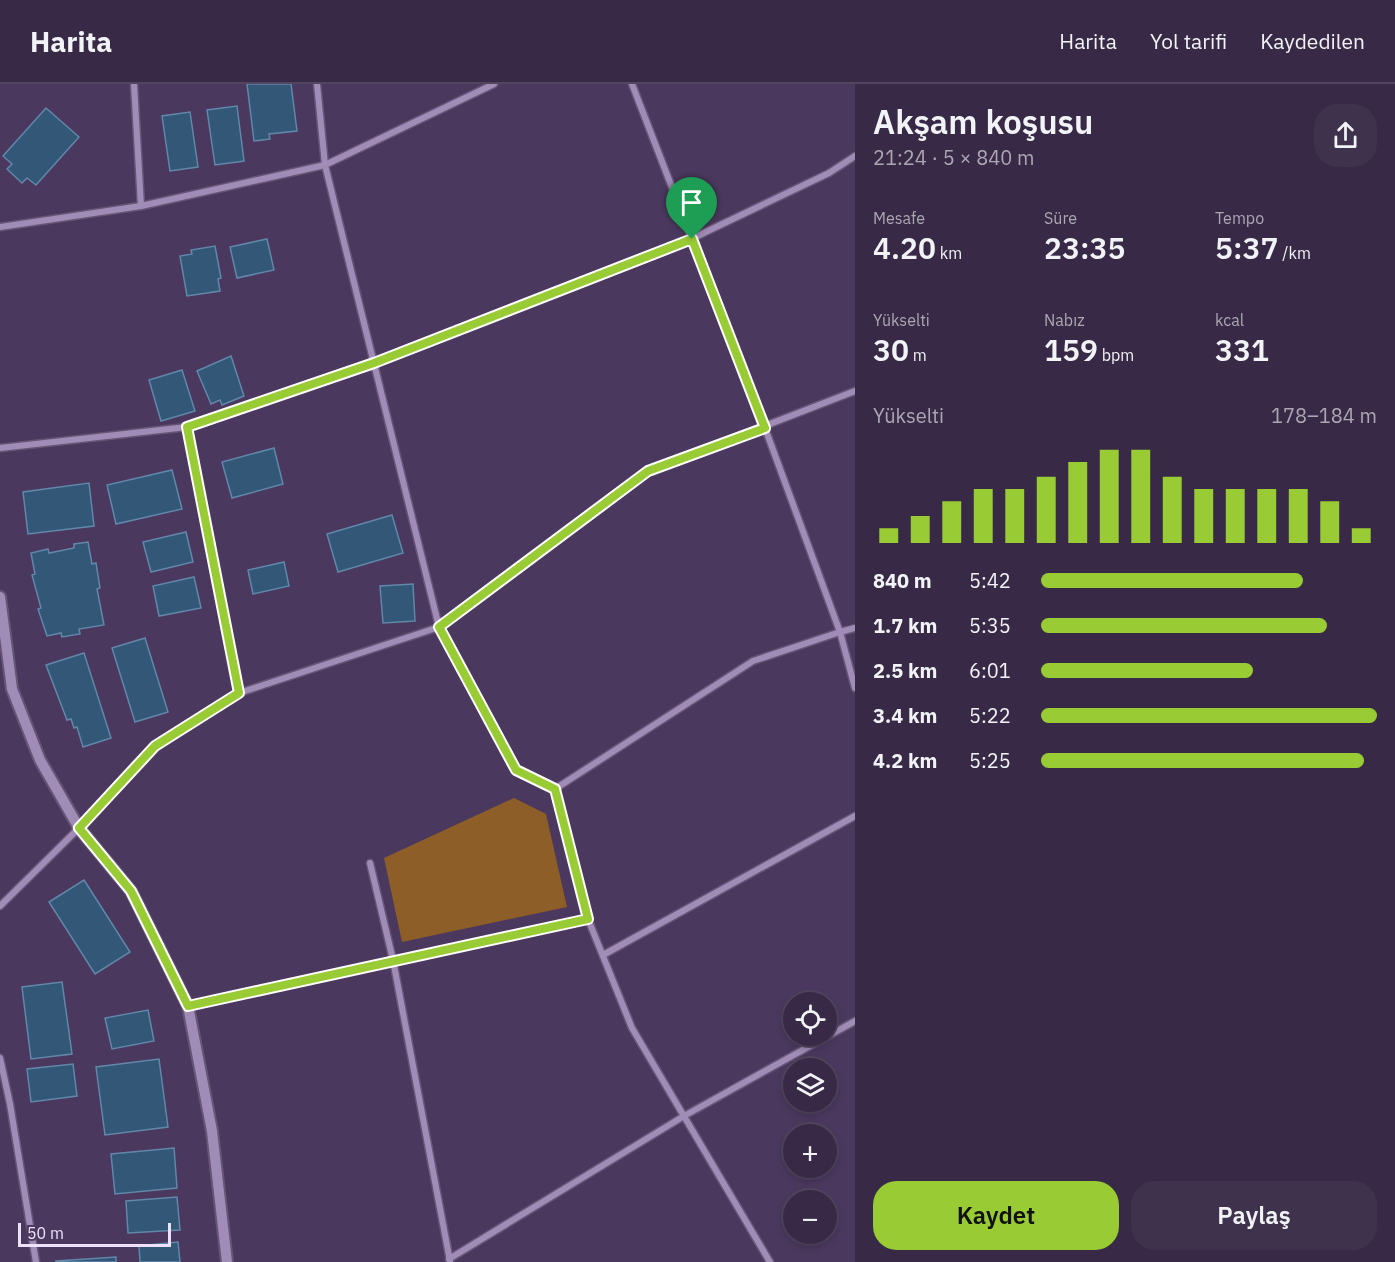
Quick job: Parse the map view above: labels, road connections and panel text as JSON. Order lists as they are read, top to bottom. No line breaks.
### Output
{"scale_bar":"50 m","page":{"header":"Harita","nav":["Harita","Yol tarifi","Kaydedilen"],"heading":["Akşam koşusu","21:24 · 5 × 840 m"],"stats":[["Mesafe","4.20 km"],["Süre","23:35"],["Tempo","5:37 /km"],["Yükselti","30 m"],["Nabız","159 bpm"],["kcal","331"]],"chart":["Yükselti","178–184 m"],"list":[{"name":"840 m","note":"5:42"},{"name":"1.7 km","note":"5:35"},{"name":"2.5 km","note":"6:01"},{"name":"3.4 km","note":"5:22"},{"name":"4.2 km","note":"5:25"}],"map_buttons":["+","−"],"buttons":["Kaydet","Paylaş"],"scale":"50 m"}}
